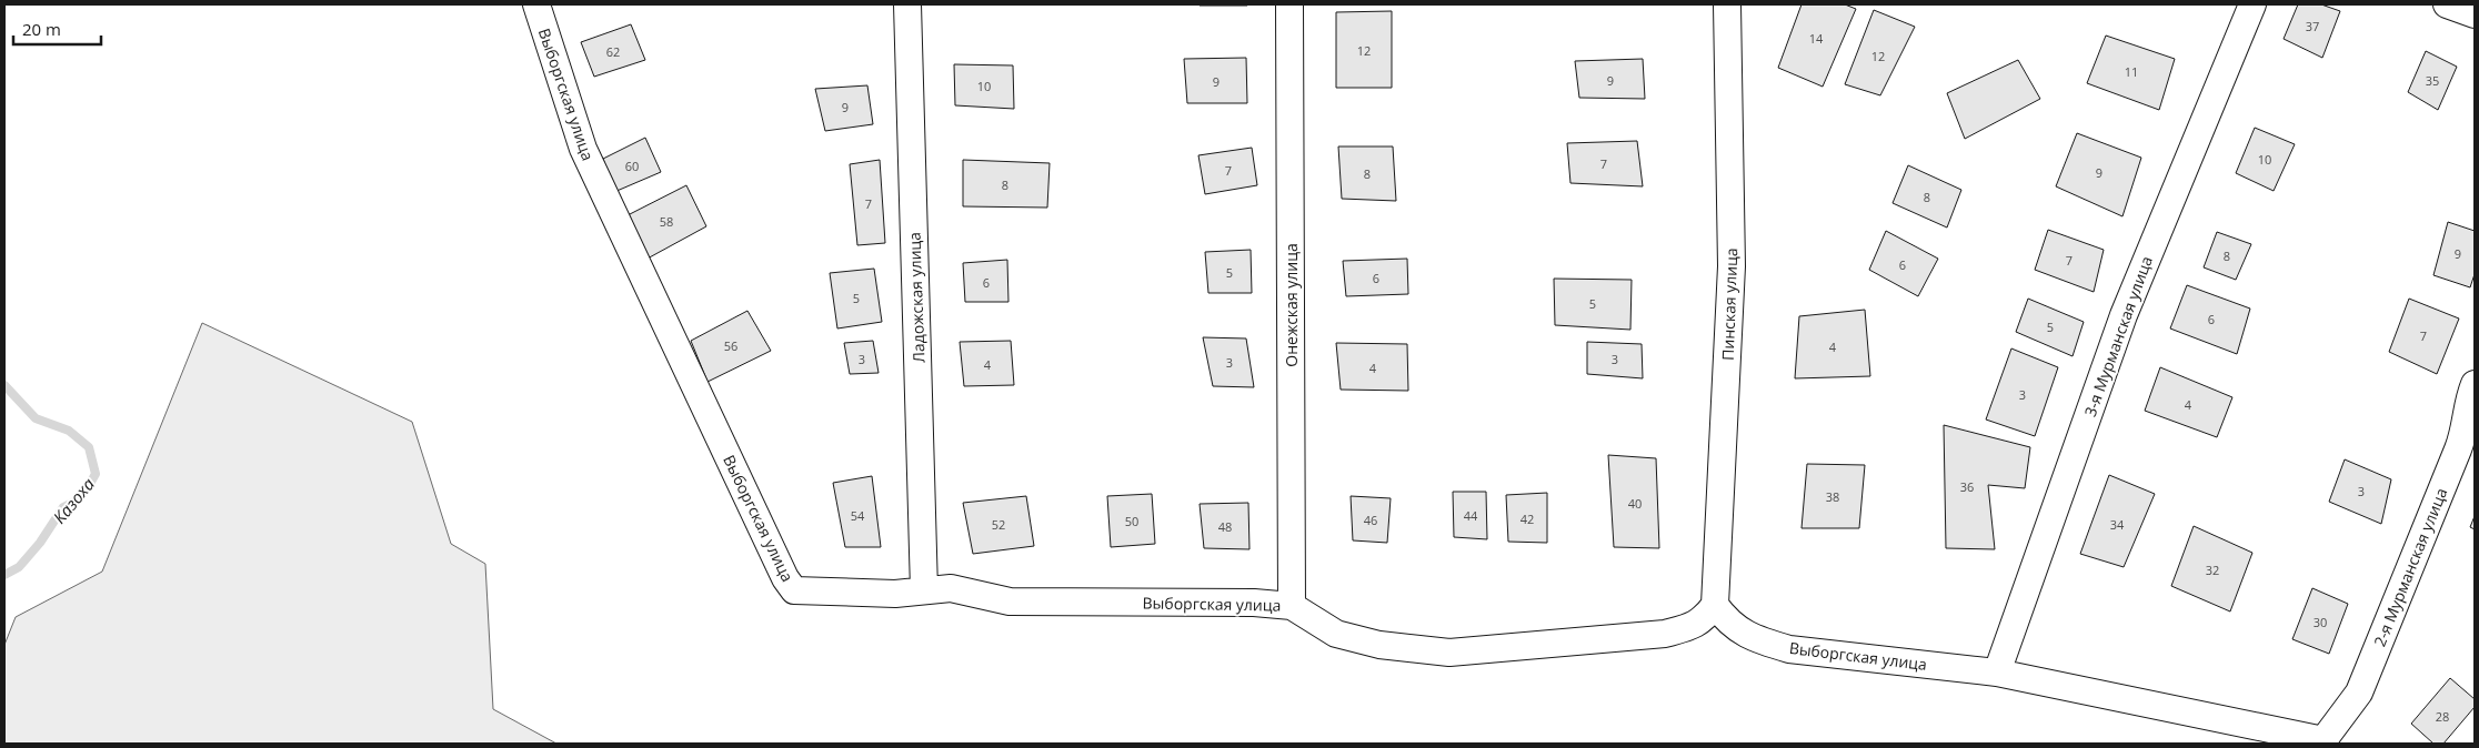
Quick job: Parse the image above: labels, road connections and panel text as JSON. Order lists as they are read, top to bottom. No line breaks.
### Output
{"streets":{"street":["Выборгская улица","Ладожская улица","Пинская улица","Онежская улица","3-я Мурманская улица","2-я Мурманская улица"]},"crossings":[["Выборгская улица","Ладожская улица"],["Выборгская улица","Пинская улица"],["Выборгская улица","Онежская улица"],["Выборгская улица","3-я Мурманская улица"],["Выборгская улица","2-я Мурманская улица"]],"water":["Казоха"],"house_numbers":["37","14","12","62","12","11","9","35","9","10","9","10","7","60","7","9","8","8","8","7","58","9","8","7","6","5","6","6","5","5","6","5","7","56","4","3","3","3","4","4","3","4","36","3","38","40","54","44","42","46","50","52","34","48","32","30","28"],"scale_bar":"20 m"}
